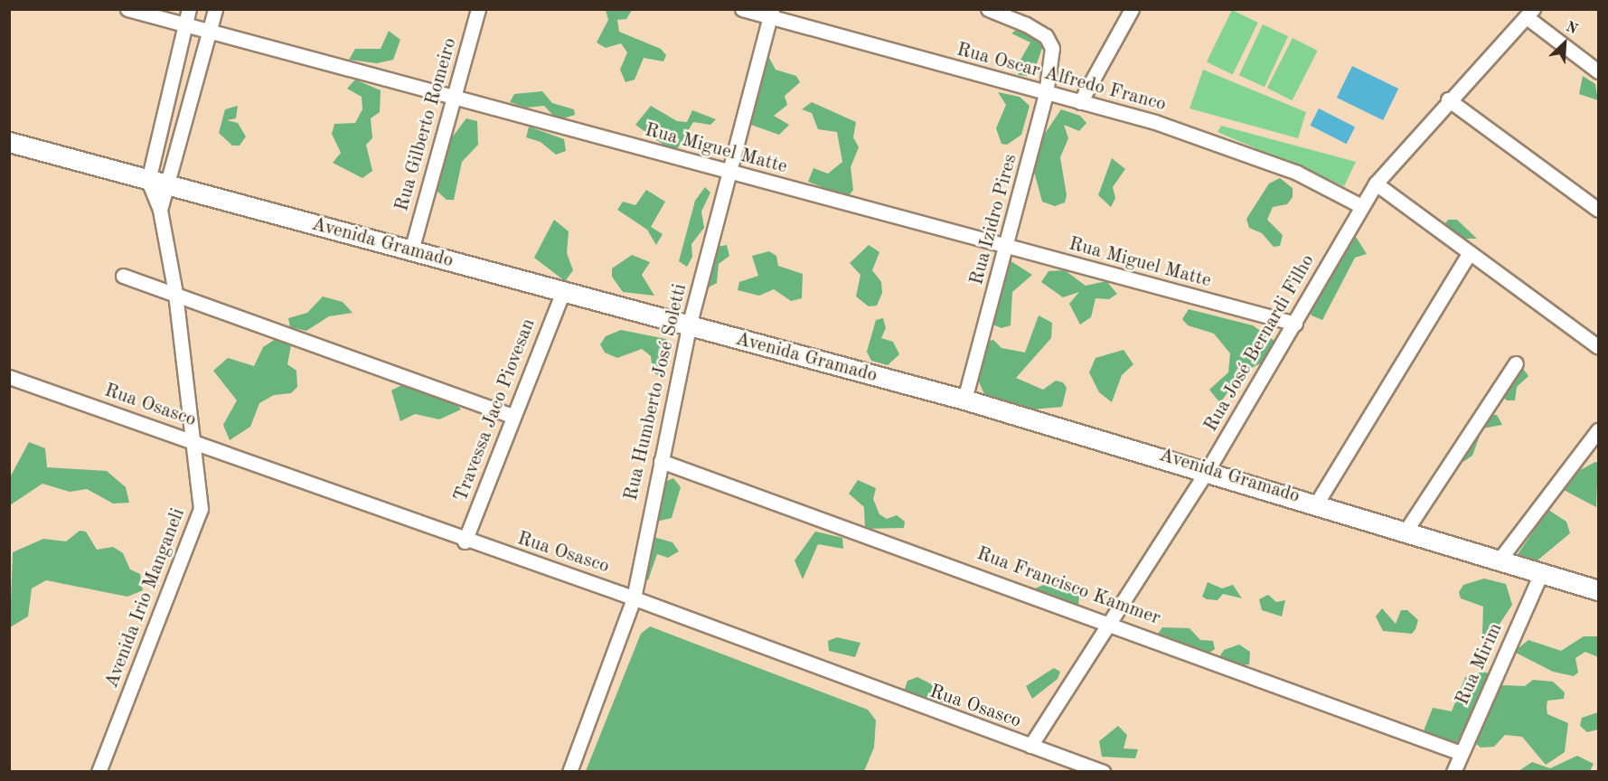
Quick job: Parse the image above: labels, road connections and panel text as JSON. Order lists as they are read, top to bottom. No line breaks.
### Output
{"streets":{"street":["Rua Oscar Alfredo Franco","Rua Gilberto Romeiro","Rua Miguel Matte","Rua Izidro Pires","Avenida Gramado","Rua José Bernardi Filho","Rua Humberto José Soletti","Rua Osasco","Travessa Jaco Piovesan","Rua Francisco Kammer","Avenida Irio Manganeli","Rua Mirim"]},"crossings":[["Rua Oscar Alfredo Franco","Rua Izidro Pires"],["Rua Oscar Alfredo Franco","Rua José Bernardi Filho"],["Rua Oscar Alfredo Franco","Rua Humberto José Soletti"],["Rua Gilberto Romeiro","Rua Miguel Matte"],["Rua Gilberto Romeiro","Avenida Gramado"],["Rua Miguel Matte","Rua Izidro Pires"],["Rua Miguel Matte","Rua José Bernardi Filho"],["Rua Miguel Matte","Rua Humberto José Soletti"],["Rua Izidro Pires","Avenida Gramado"],["Avenida Gramado","Rua José Bernardi Filho"],["Avenida Gramado","Rua Humberto José Soletti"],["Avenida Gramado","Travessa Jaco Piovesan"],["Avenida Gramado","Avenida Irio Manganeli"],["Avenida Gramado","Rua Mirim"],["Rua José Bernardi Filho","Rua Osasco"],["Rua José Bernardi Filho","Rua Francisco Kammer"],["Rua Humberto José Soletti","Rua Osasco"],["Rua Humberto José Soletti","Rua Francisco Kammer"],["Rua Osasco","Travessa Jaco Piovesan"],["Rua Osasco","Avenida Irio Manganeli"],["Rua Francisco Kammer","Rua Mirim"]],"north":"top right"}
